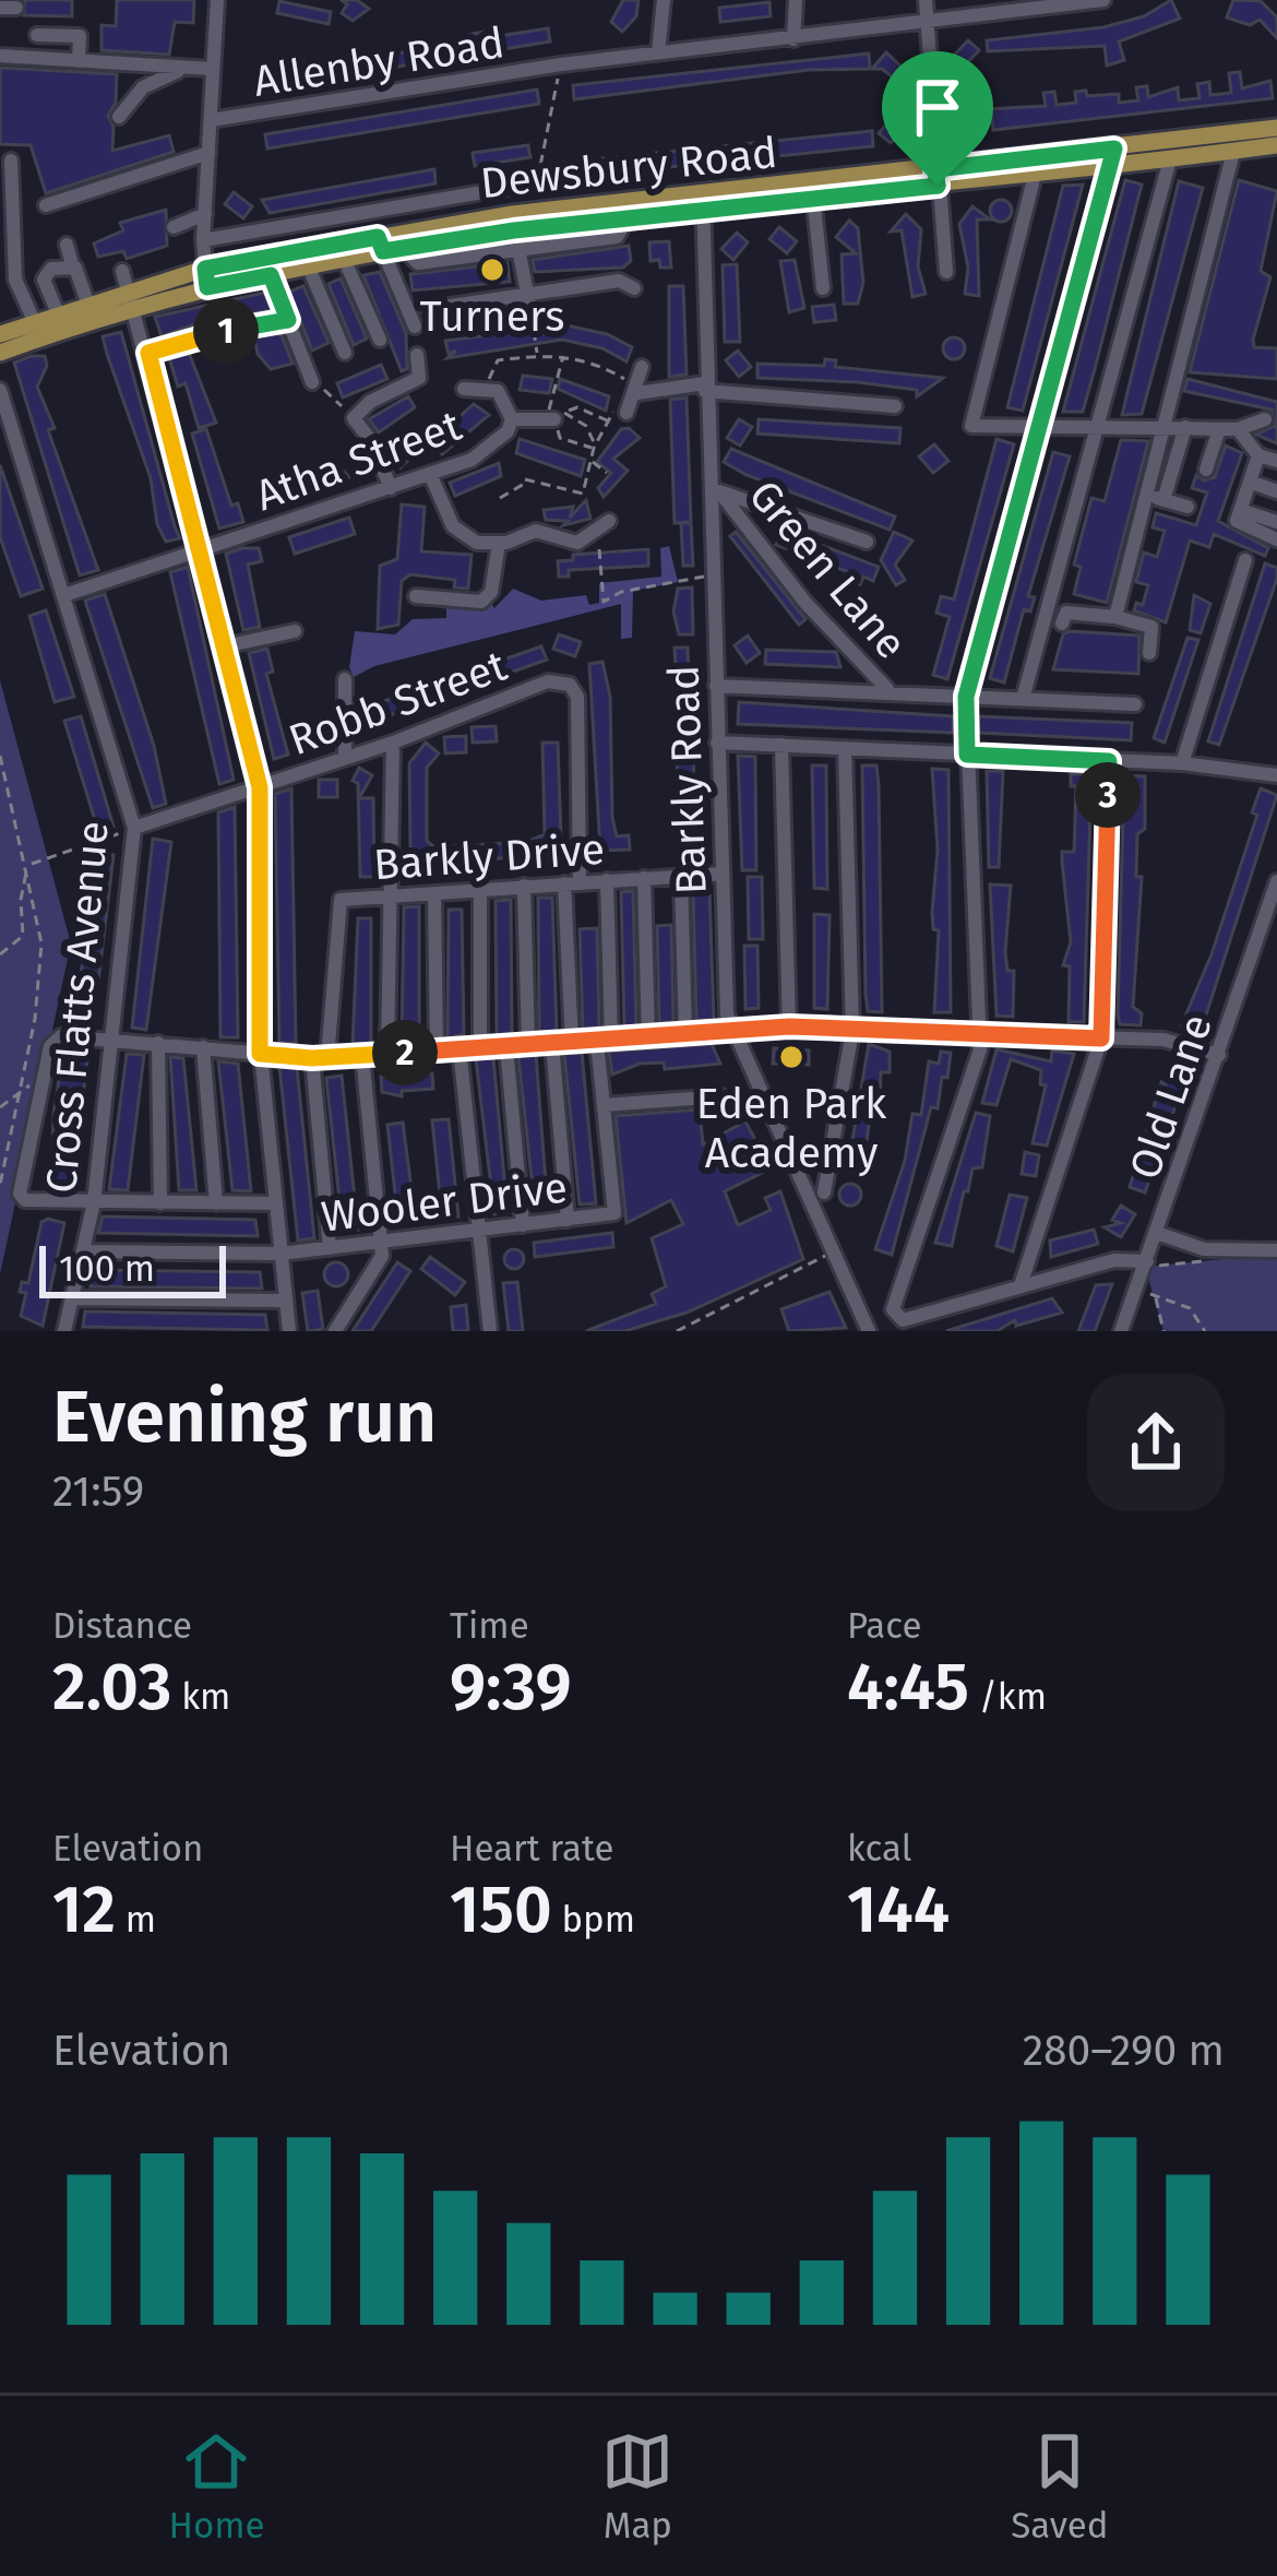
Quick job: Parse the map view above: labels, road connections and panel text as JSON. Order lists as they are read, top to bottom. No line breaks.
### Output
{"streets":{"main road":["Dewsbury Road"],"street":["Allenby Road","Atha Street","Green Lane","Robb Street","Barkly Road","Barkly Drive","Cross Flatts Avenue","Old Lane","Wooler Drive"]},"crossings":[["Dewsbury Road","Barkly Road"],["Atha Street","Cross Flatts Avenue"],["Green Lane","Barkly Road"],["Robb Street","Barkly Drive"],["Robb Street","Cross Flatts Avenue"],["Barkly Road","Barkly Drive"],["Cross Flatts Avenue","Wooler Drive"]],"places":["Turners","Eden Park Academy"],"scale_bar":"100 m","page":{"pins":["1","3","2"],"scale":"100 m","heading":["Evening run","21:59"],"stats":[["Distance","2.03 km"],["Time","9:39"],["Pace","4:45 /km"],["Elevation","12 m"],["Heart rate","150 bpm"],["kcal","144"]],"chart":["Elevation","280–290 m"],"tabs":["Home","Map","Saved"]}}
